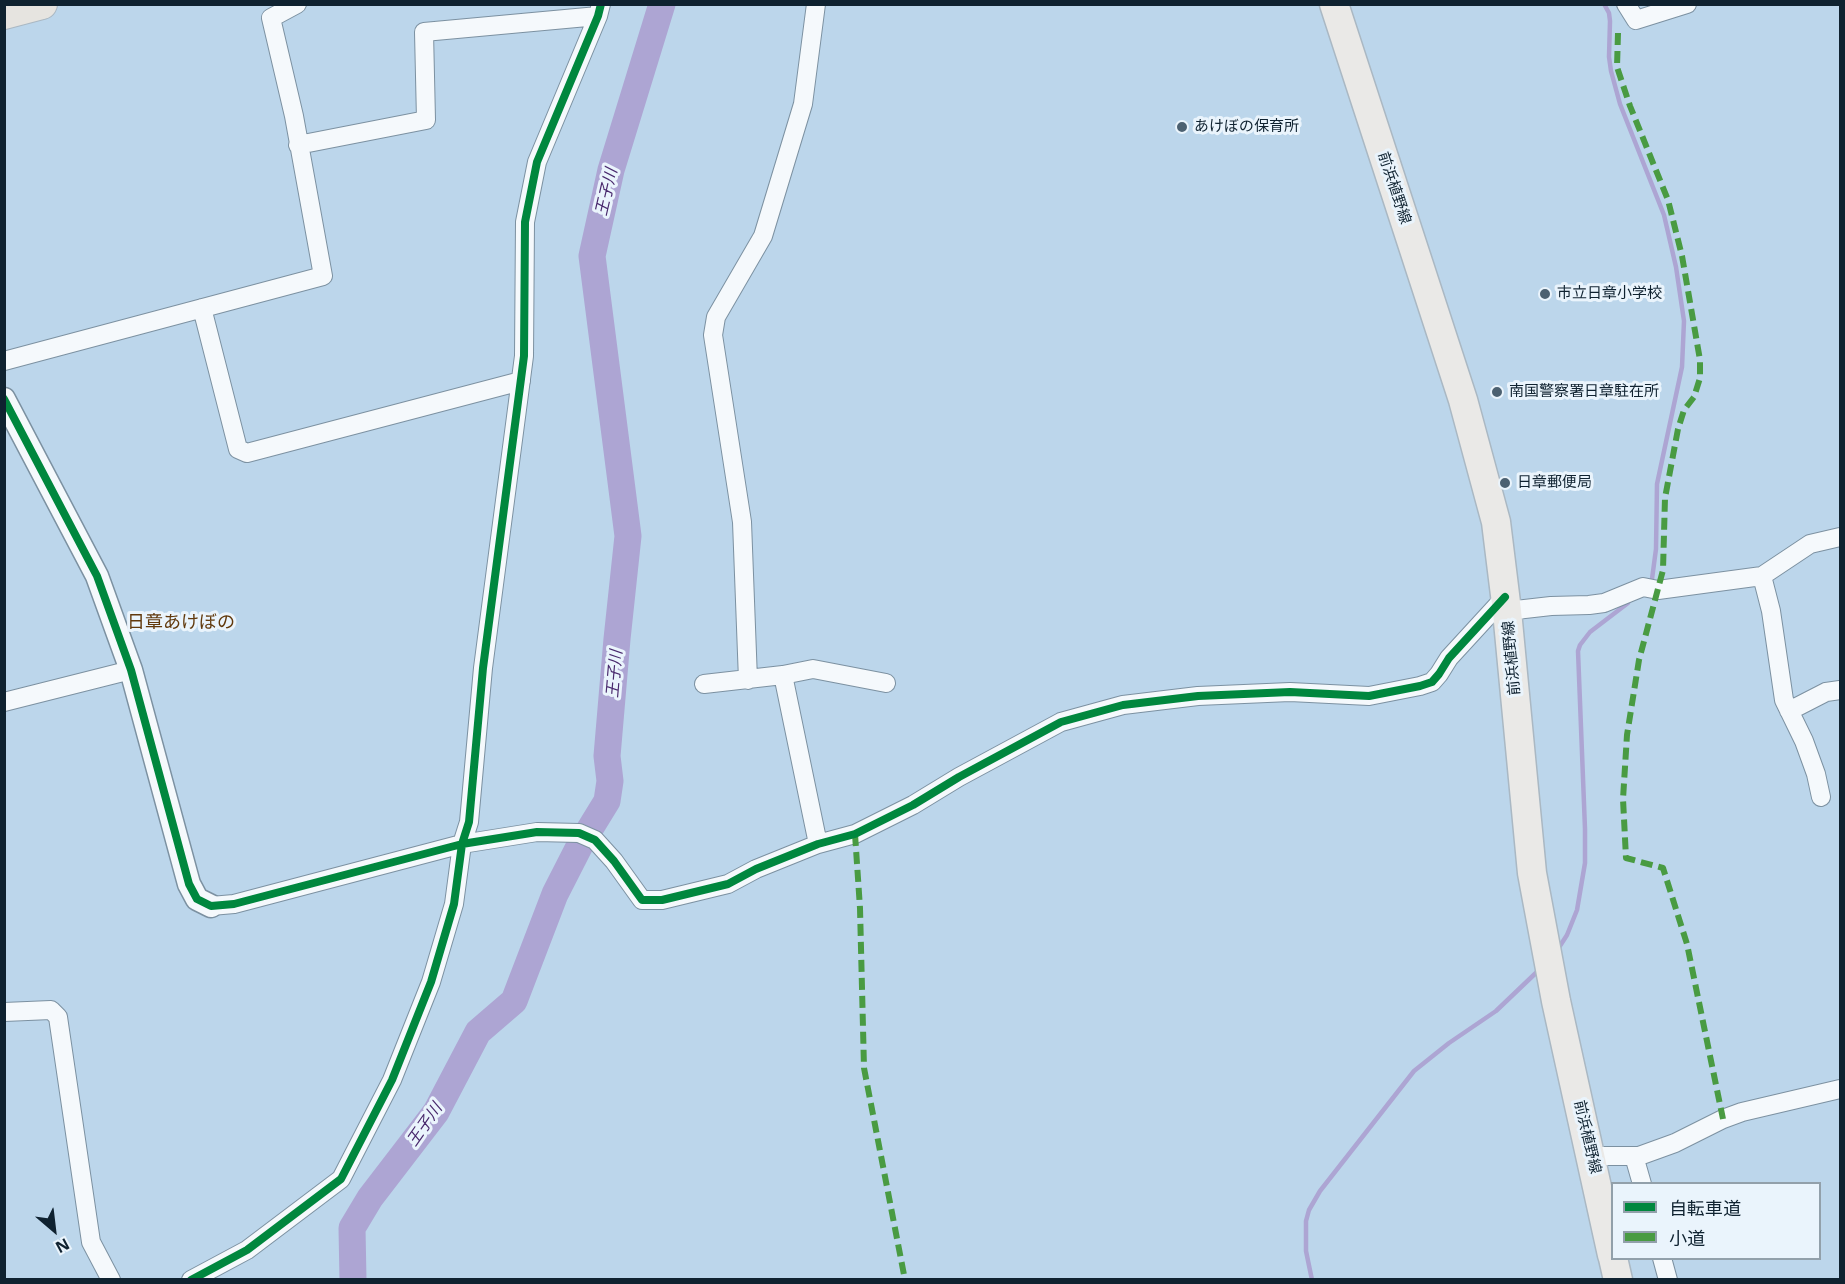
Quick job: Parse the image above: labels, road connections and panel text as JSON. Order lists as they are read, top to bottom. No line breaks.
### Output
{"streets":{"main road":["前浜植野線"]},"districts":["日章あけぼの"],"water":["王子川"],"places":["あけぼの保育所","市立日章小学校","南国警察署日章駐在所","日章郵便局"],"legend":["自転車道","小道"],"north":"bottom right"}
